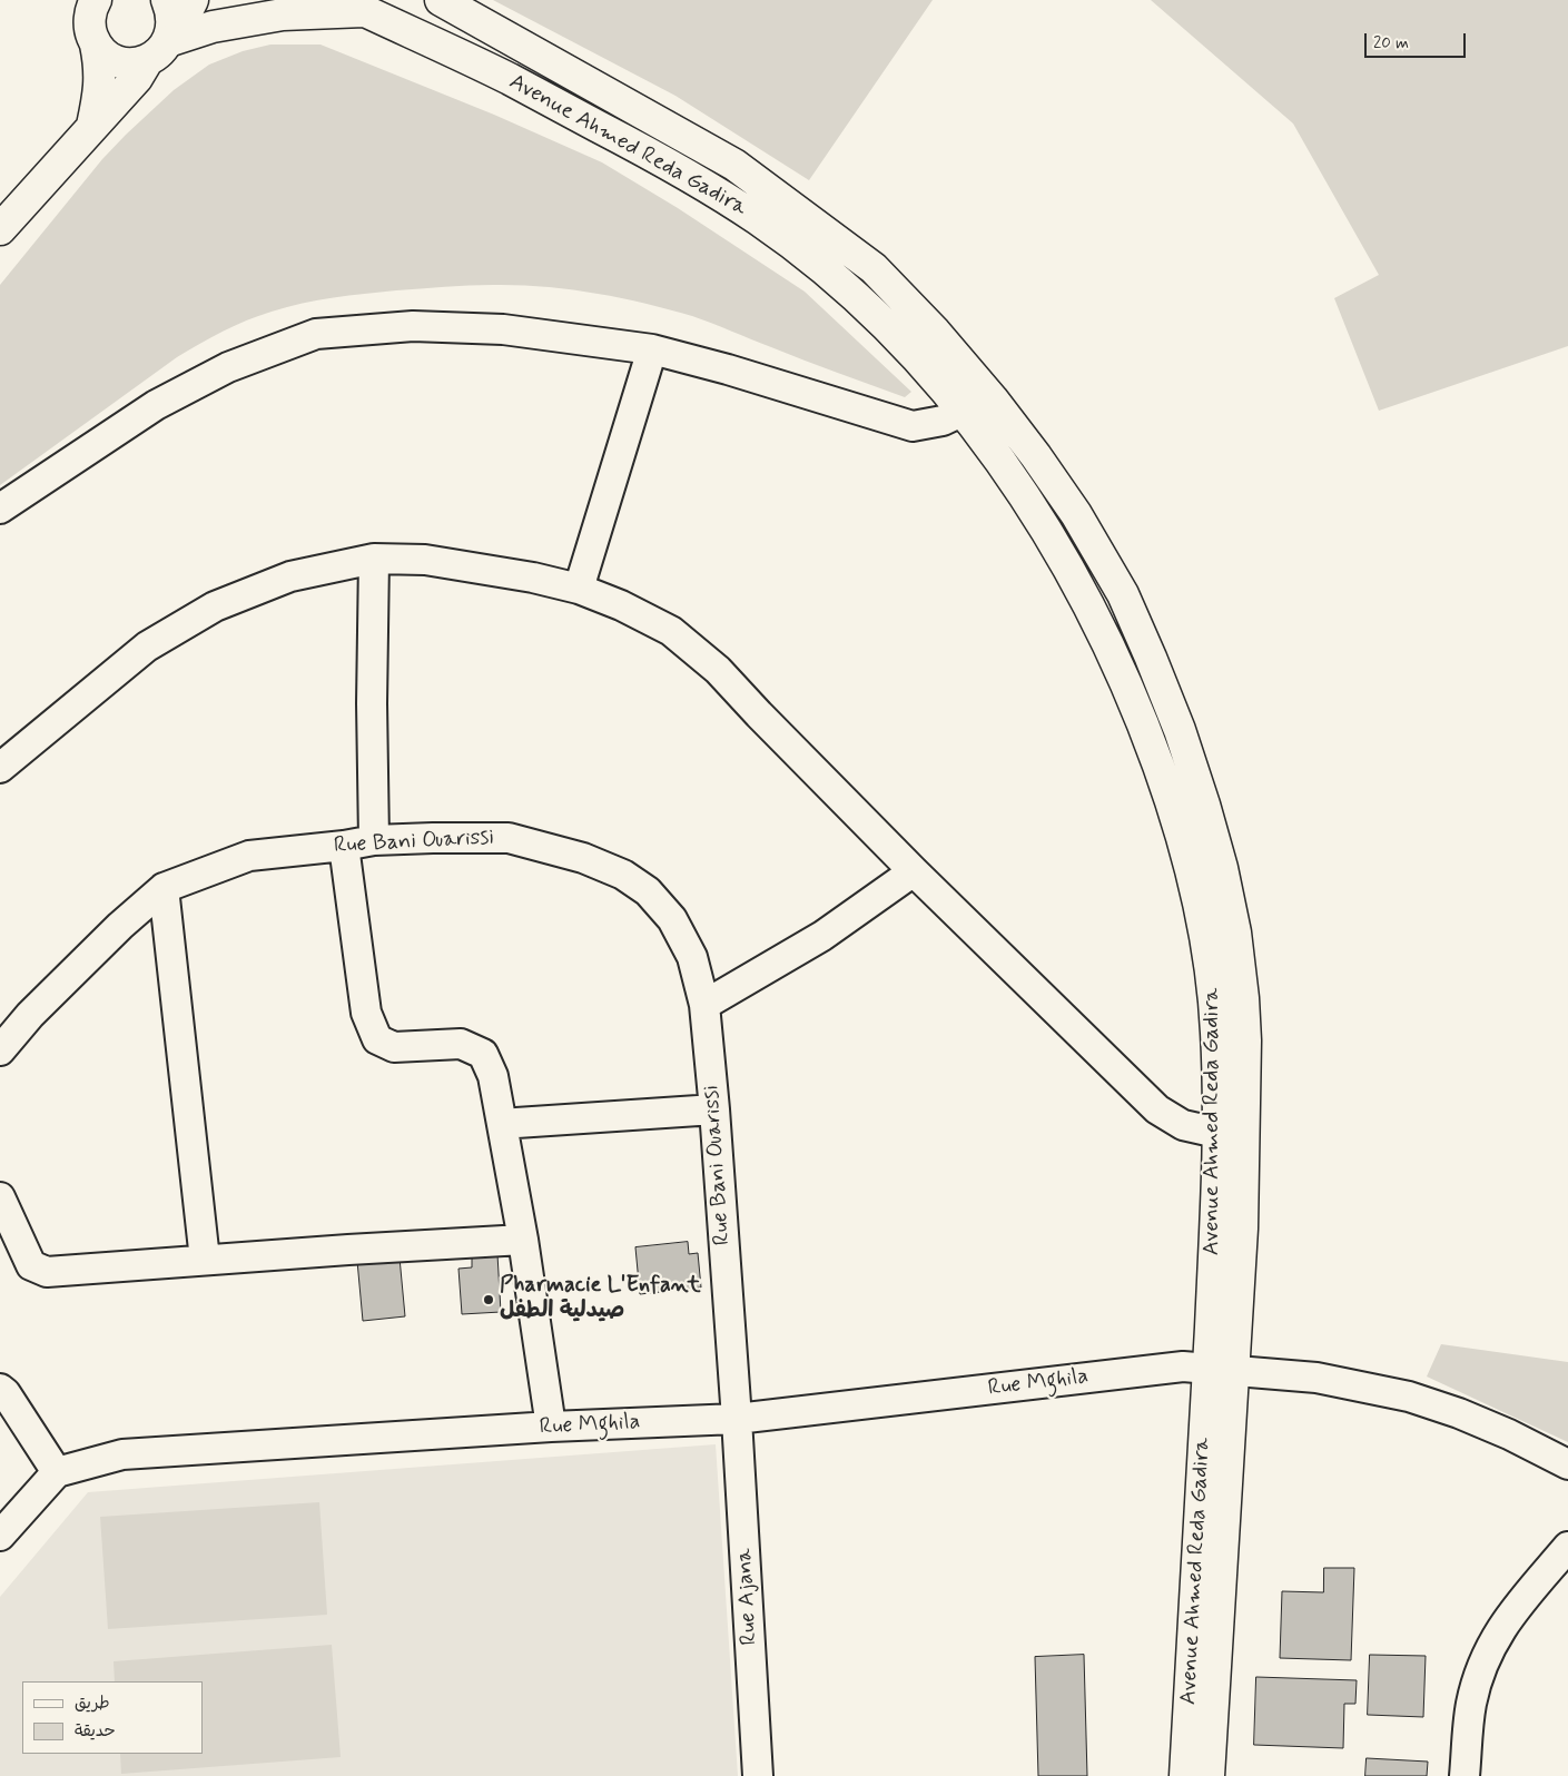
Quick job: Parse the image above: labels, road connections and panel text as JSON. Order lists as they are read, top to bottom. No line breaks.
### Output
{"streets":{"main road":["Avenue Ahmed Reda Gadira"],"street":["Rue Bani Ouarissi","Rue Mghila","Rue Ajana"]},"crossings":[["Avenue Ahmed Reda Gadira","Rue Mghila"],["Rue Bani Ouarissi","Rue Mghila"],["Rue Bani Ouarissi","Rue Ajana"],["Rue Mghila","Rue Ajana"]],"places":["Pharmacie L'Enfant صيدلية الطفل"],"legend":["طريق","حديقة"],"scale_bar":"20 m"}
